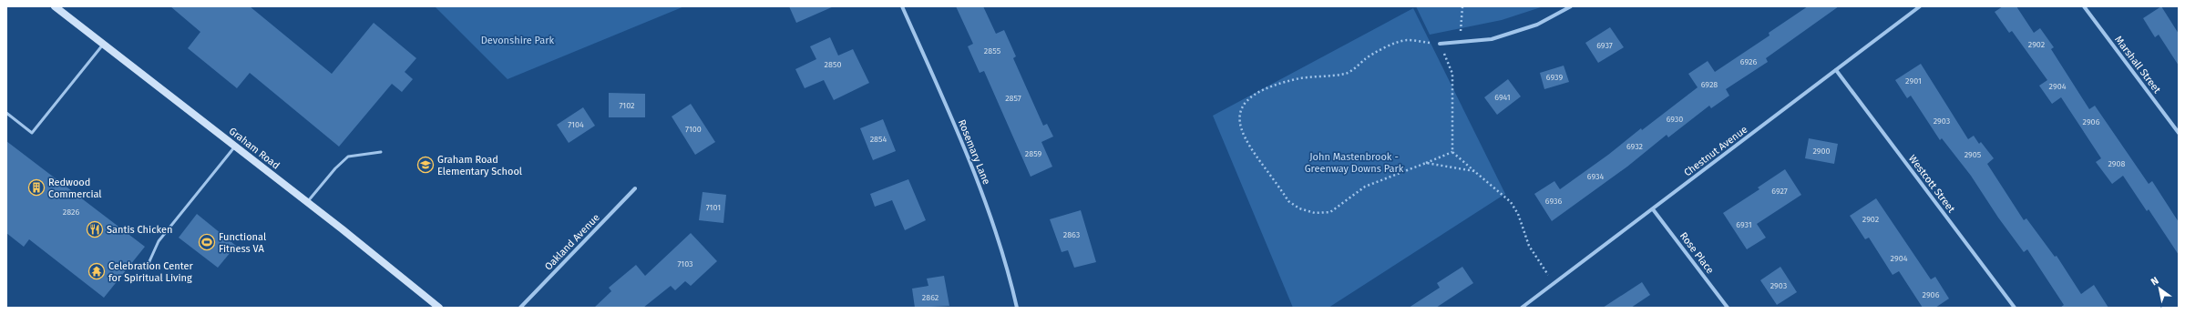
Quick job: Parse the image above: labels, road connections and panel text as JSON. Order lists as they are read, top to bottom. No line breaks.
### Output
{"streets":{"street":["Marshall Street","Graham Road","Chestnut Avenue","Rosemary Lane","Westcott Street","Oakland Avenue","Rose Place"]},"crossings":[["Chestnut Avenue","Westcott Street"],["Chestnut Avenue","Rose Place"]],"parks":["Devonshire Park","John Mastenbrook - Greenway Downs Park"],"places":{"school or university":["Graham Road Elementary School"],"building":["Redwood Commercial"],"restaurant":["Santis Chicken"],"sports":["Functional Fitness VA"],"temple":["Celebration Center for Spiritual Living"]},"house_numbers":["2902","6937","2855","6926","2850","6939","2901","6928","2904","6941","2857","7102","6930","2903","2906","7104","7100","2854","6932","2900","2859","2905","2908","6934","6927","6936","7101","2826","2902","6931","2863","2904","7103","2903","2906","2862"],"north":"top left"}
